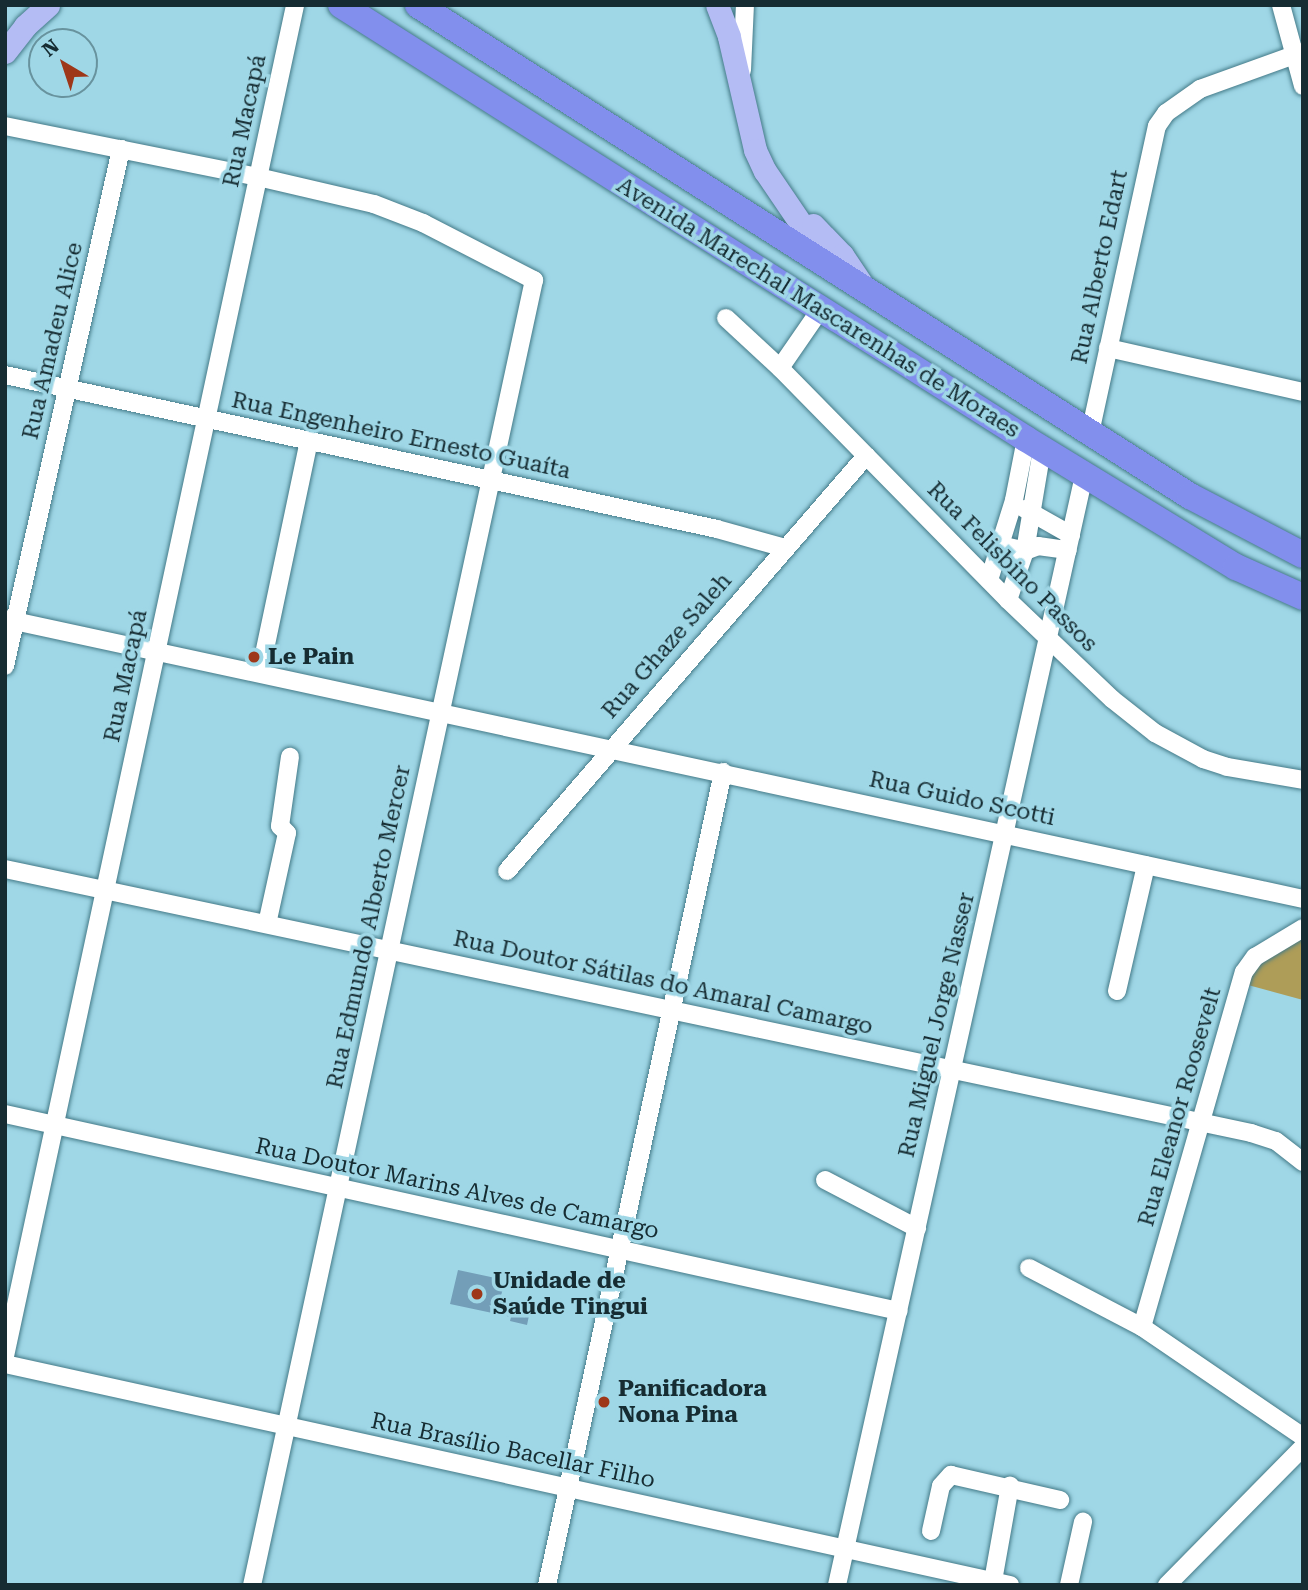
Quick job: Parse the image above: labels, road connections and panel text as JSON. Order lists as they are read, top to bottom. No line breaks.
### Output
{"streets":{"highway":["Avenida Marechal Mascarenhas de Moraes"],"street":["Rua Macapá","Rua Alberto Edart","Rua Amadeu Alice","Rua Engenheiro Ernesto Guaíta","Rua Felisbino Passos","Rua Ghaze Saleh","Rua Guido Scotti","Rua Edmundo Alberto Mercer","Rua Doutor Sátilas do Amaral Camargo","Rua Miguel Jorge Nasser","Rua Eleanor Roosevelt","Rua Doutor Marins Alves de Camargo","Rua Brasílio Bacellar Filho"]},"crossings":[["Rua Macapá","Rua Engenheiro Ernesto Guaíta"],["Rua Macapá","Rua Guido Scotti"],["Rua Macapá","Rua Edmundo Alberto Mercer"],["Rua Macapá","Rua Doutor Sátilas do Amaral Camargo"],["Rua Macapá","Rua Doutor Marins Alves de Camargo"],["Rua Alberto Edart","Avenida Marechal Mascarenhas de Moraes"],["Avenida Marechal Mascarenhas de Moraes","Rua Miguel Jorge Nasser"],["Rua Amadeu Alice","Rua Engenheiro Ernesto Guaíta"],["Rua Amadeu Alice","Rua Guido Scotti"],["Rua Engenheiro Ernesto Guaíta","Rua Ghaze Saleh"],["Rua Engenheiro Ernesto Guaíta","Rua Edmundo Alberto Mercer"],["Rua Felisbino Passos","Rua Ghaze Saleh"],["Rua Felisbino Passos","Rua Miguel Jorge Nasser"],["Rua Ghaze Saleh","Rua Guido Scotti"],["Rua Guido Scotti","Rua Edmundo Alberto Mercer"],["Rua Guido Scotti","Rua Miguel Jorge Nasser"],["Rua Edmundo Alberto Mercer","Rua Doutor Sátilas do Amaral Camargo"],["Rua Edmundo Alberto Mercer","Rua Doutor Marins Alves de Camargo"],["Rua Edmundo Alberto Mercer","Rua Brasílio Bacellar Filho"],["Rua Doutor Sátilas do Amaral Camargo","Rua Miguel Jorge Nasser"],["Rua Doutor Sátilas do Amaral Camargo","Rua Eleanor Roosevelt"],["Rua Miguel Jorge Nasser","Rua Doutor Marins Alves de Camargo"],["Rua Miguel Jorge Nasser","Rua Brasílio Bacellar Filho"]],"places":["Le Pain","Unidade de Saúde Tingui","Panificadora Nona Pina"],"north":"top left"}
